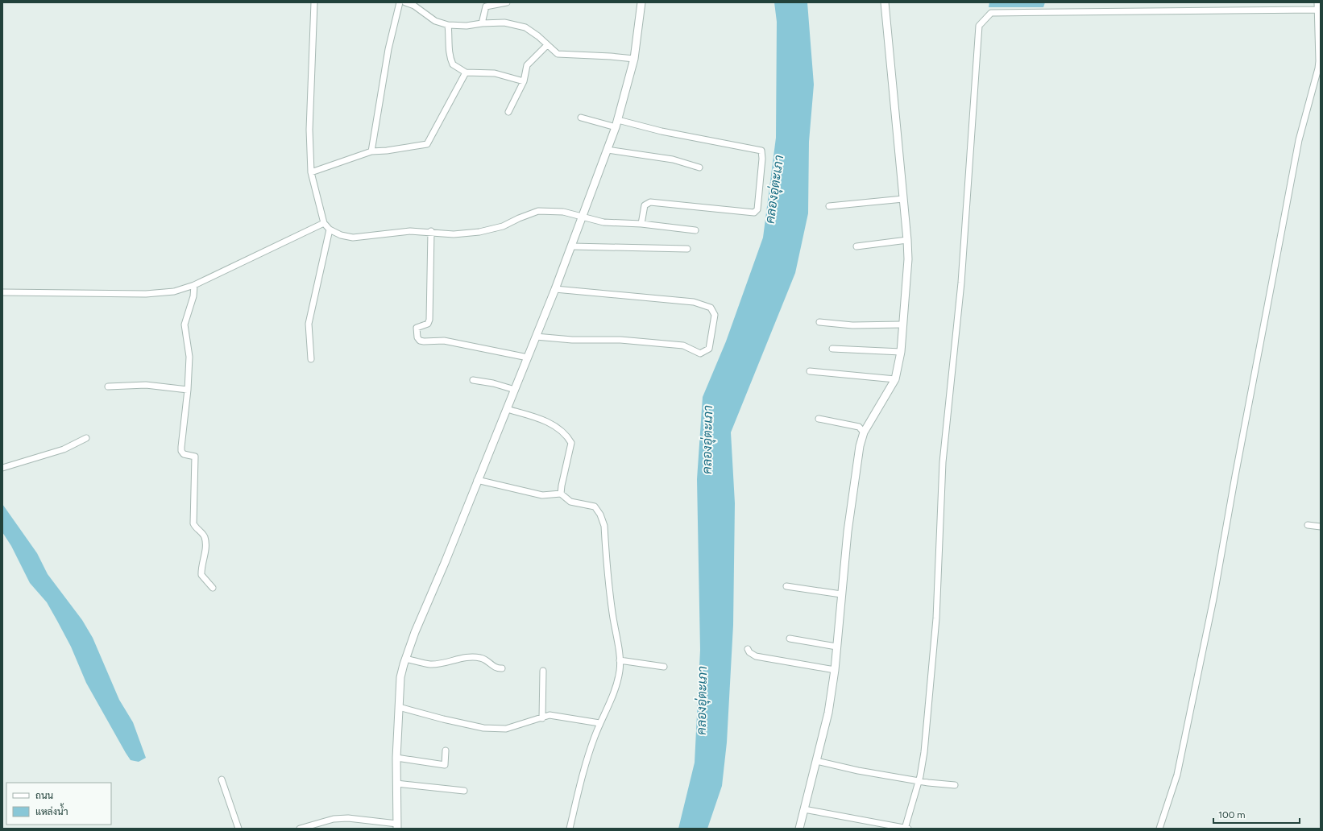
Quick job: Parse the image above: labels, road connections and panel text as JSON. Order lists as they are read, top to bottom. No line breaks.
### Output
{"water":["คลองอุ่ตะเภา"],"legend":["ถนน","แหล่งน้ำ"],"scale_bar":"100 m"}
